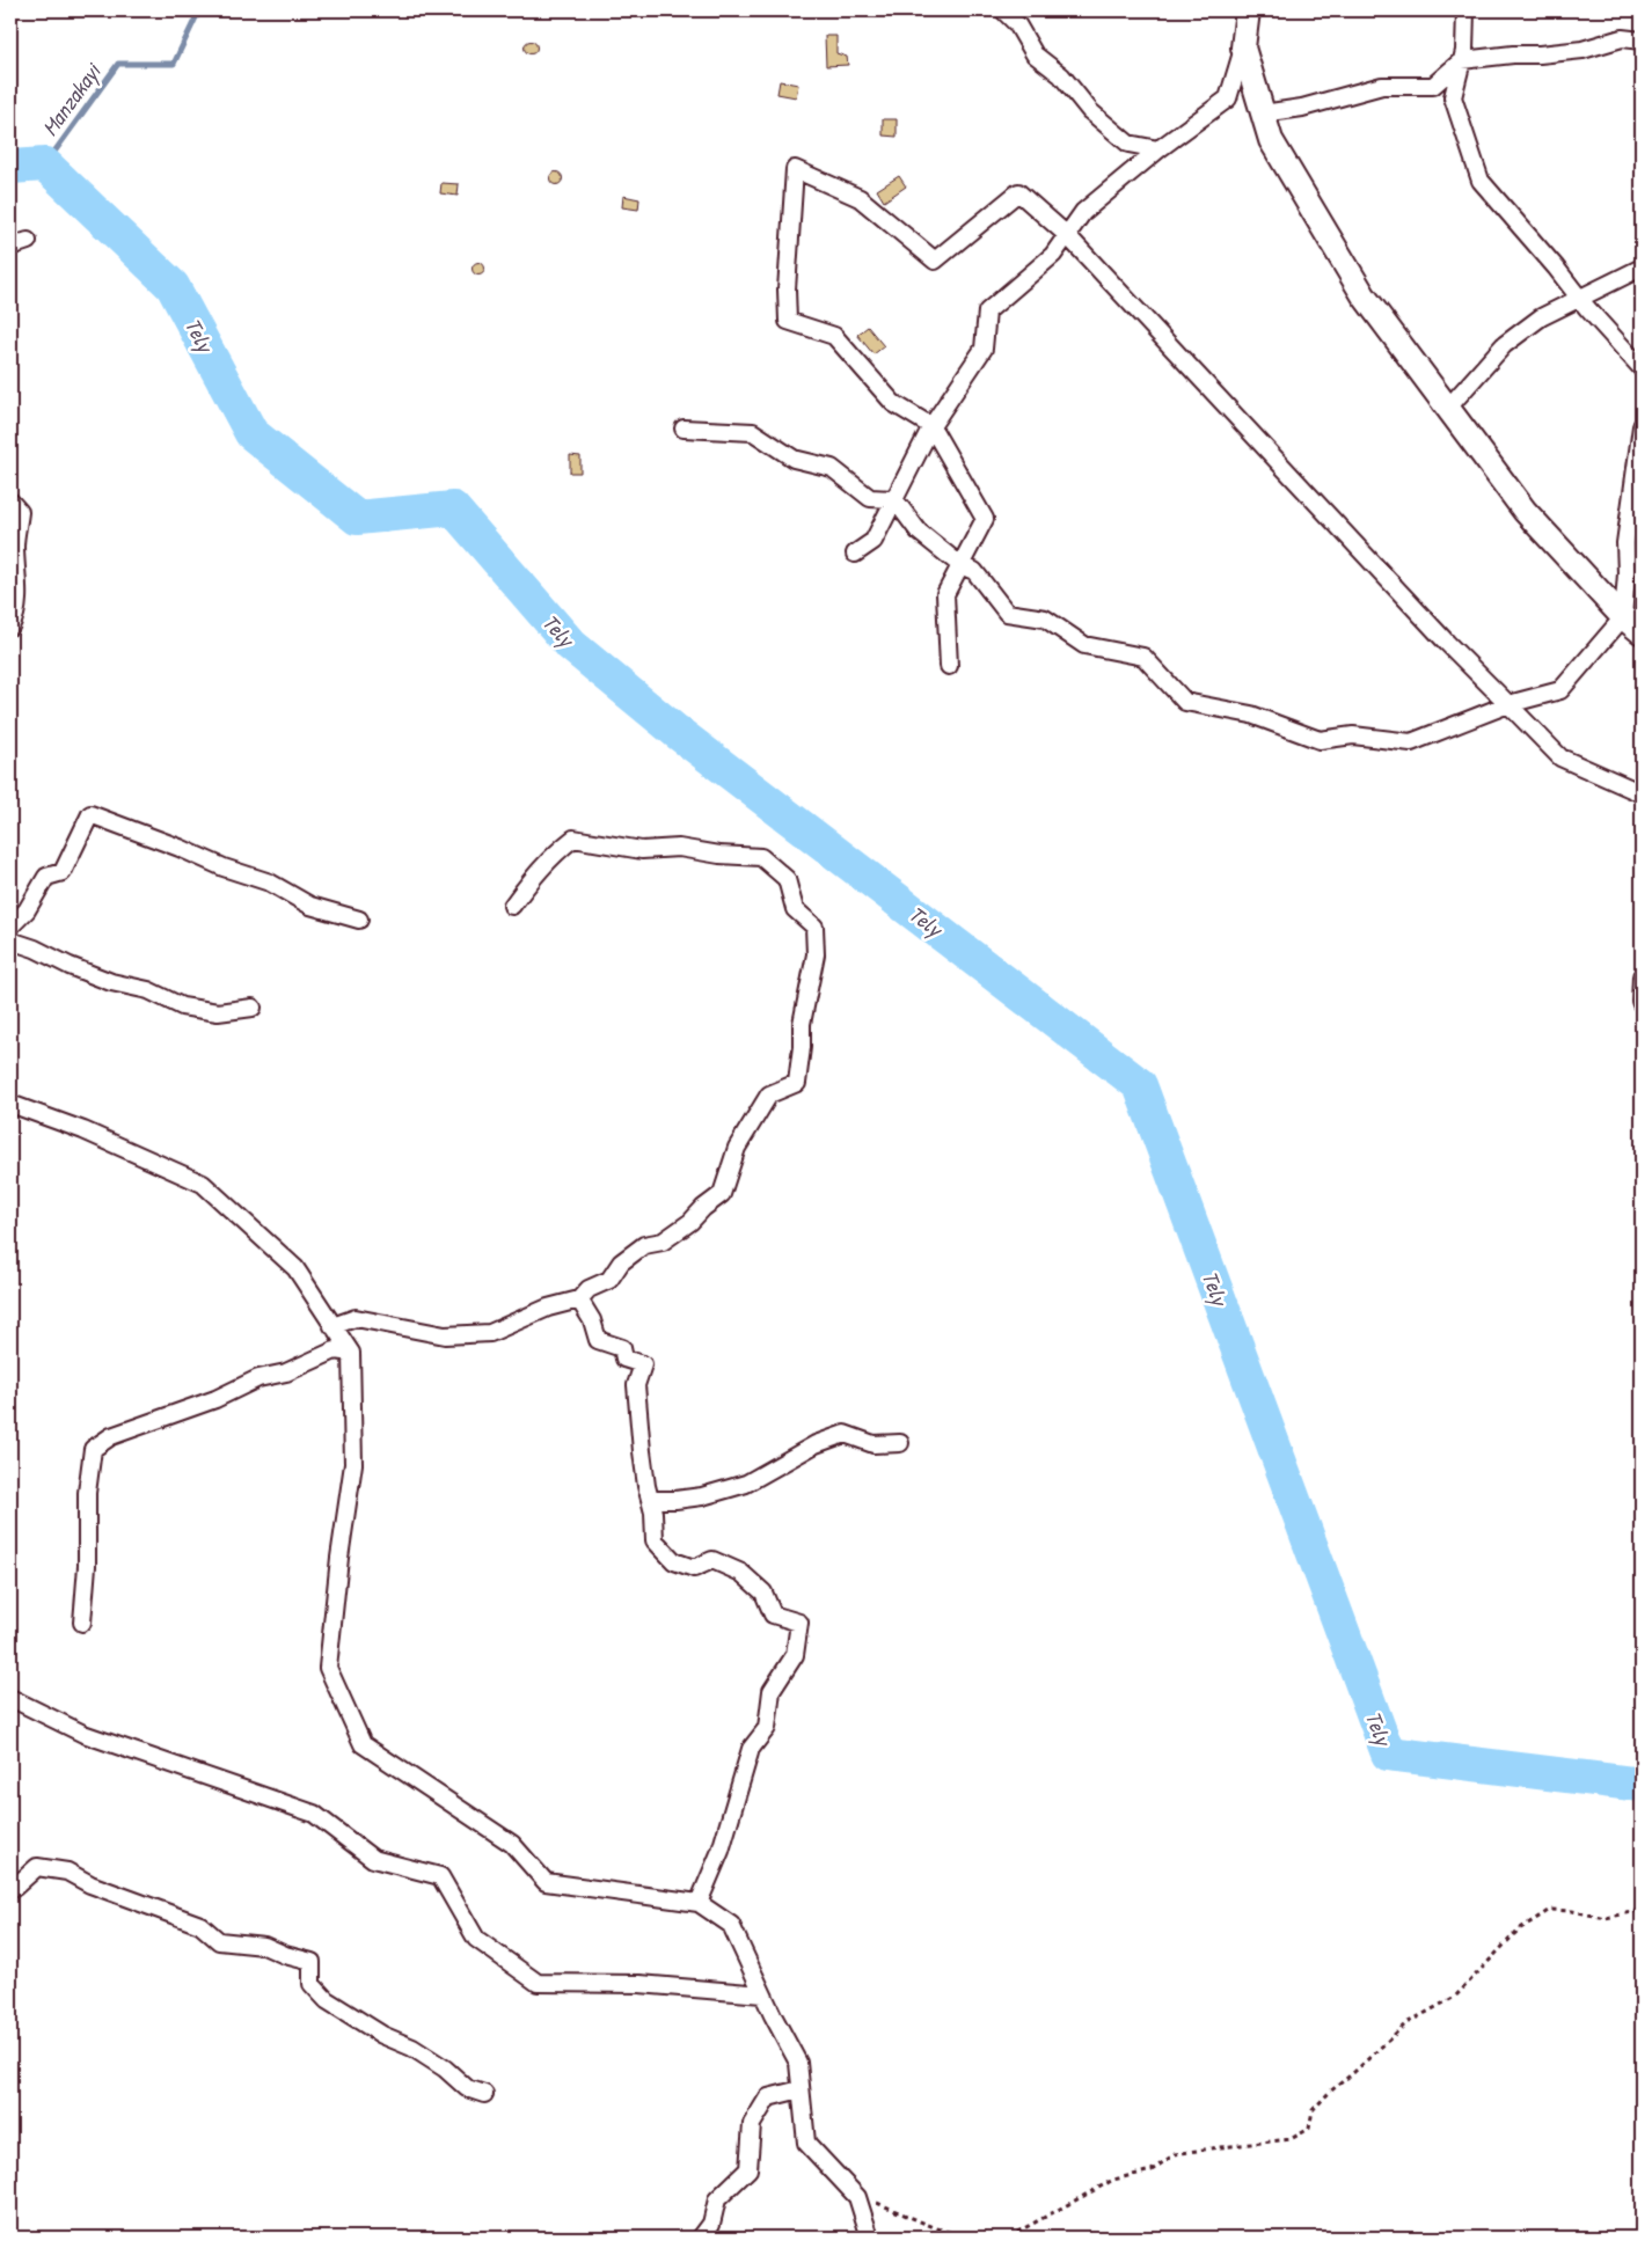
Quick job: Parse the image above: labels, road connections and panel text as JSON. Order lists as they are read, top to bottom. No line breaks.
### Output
{"water":["Manzakayi","Tely"]}
